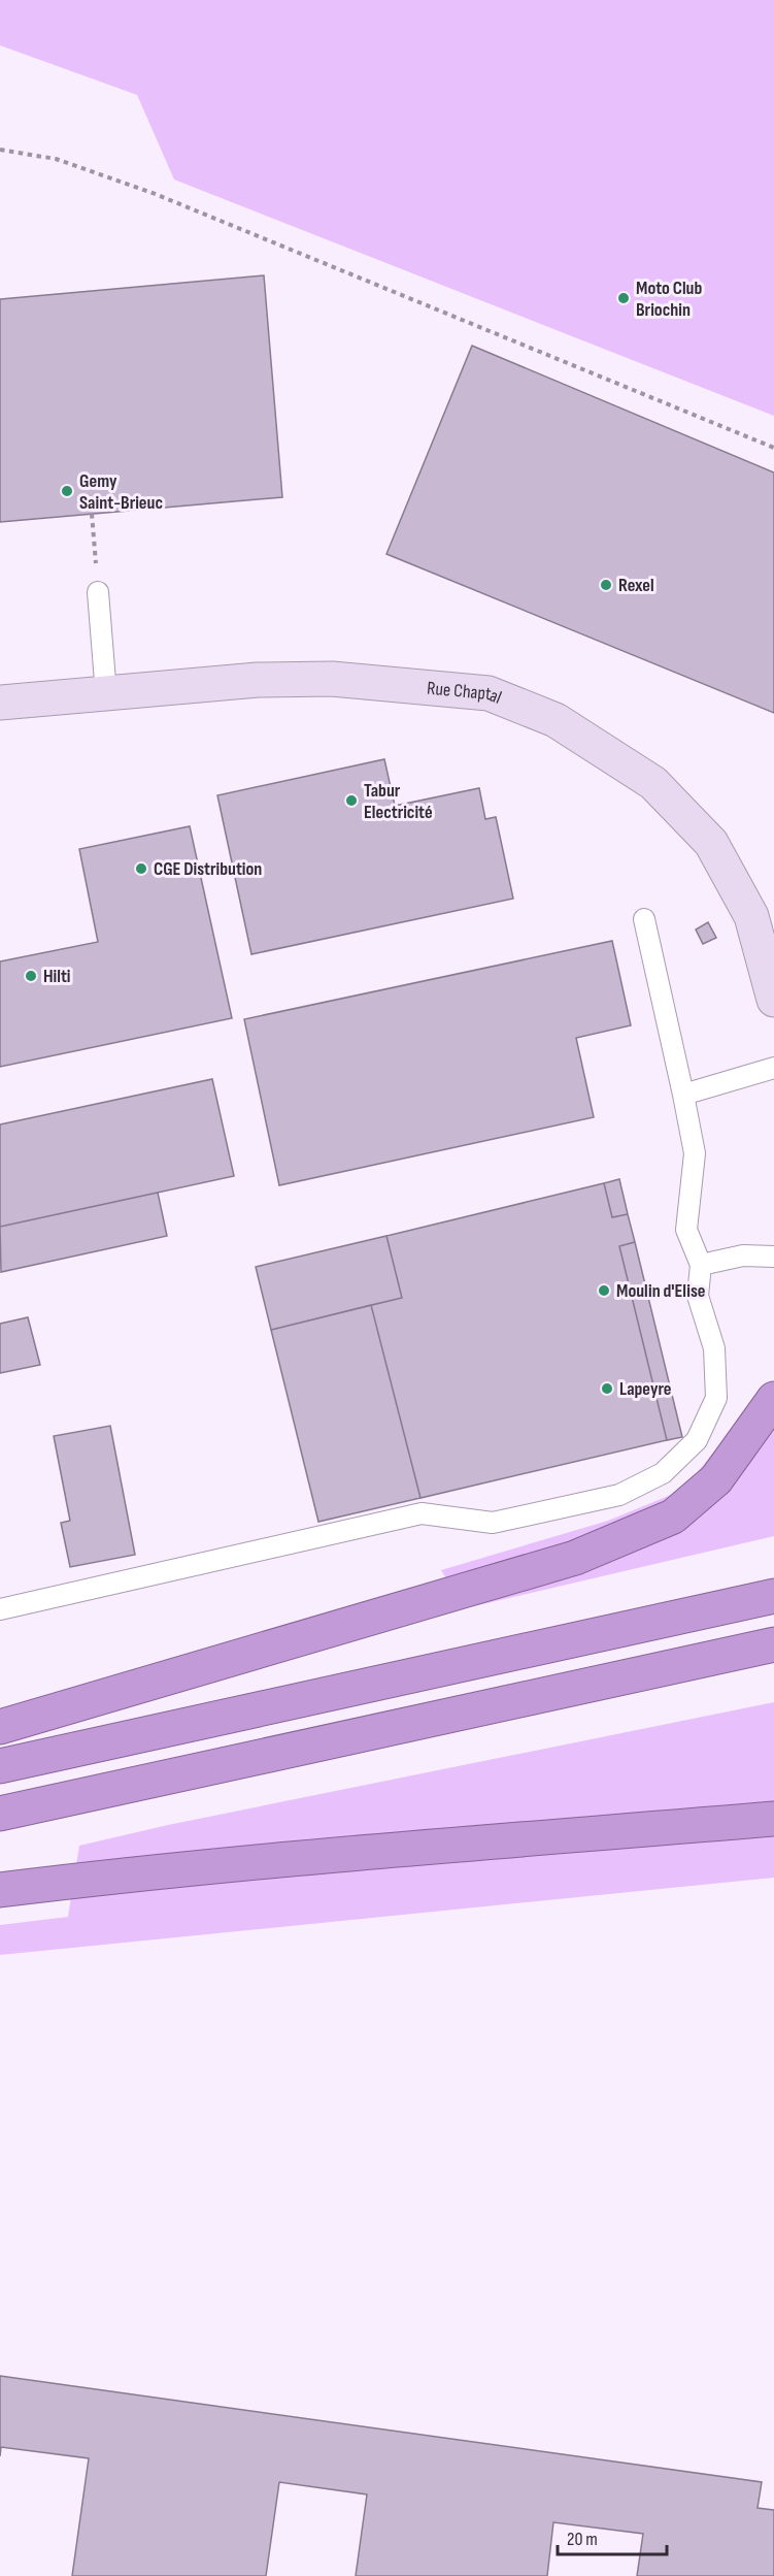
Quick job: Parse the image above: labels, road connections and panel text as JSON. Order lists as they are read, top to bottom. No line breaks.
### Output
{"streets":{"main road":["Rue Chaptal"]},"places":["Moto Club Briochin","Gemy Saint-Brieuc","Rexel","Tabur Electricité","CGE Distribution","Hilti","Moulin d'Elise","Lapeyre"],"scale_bar":"20 m"}
